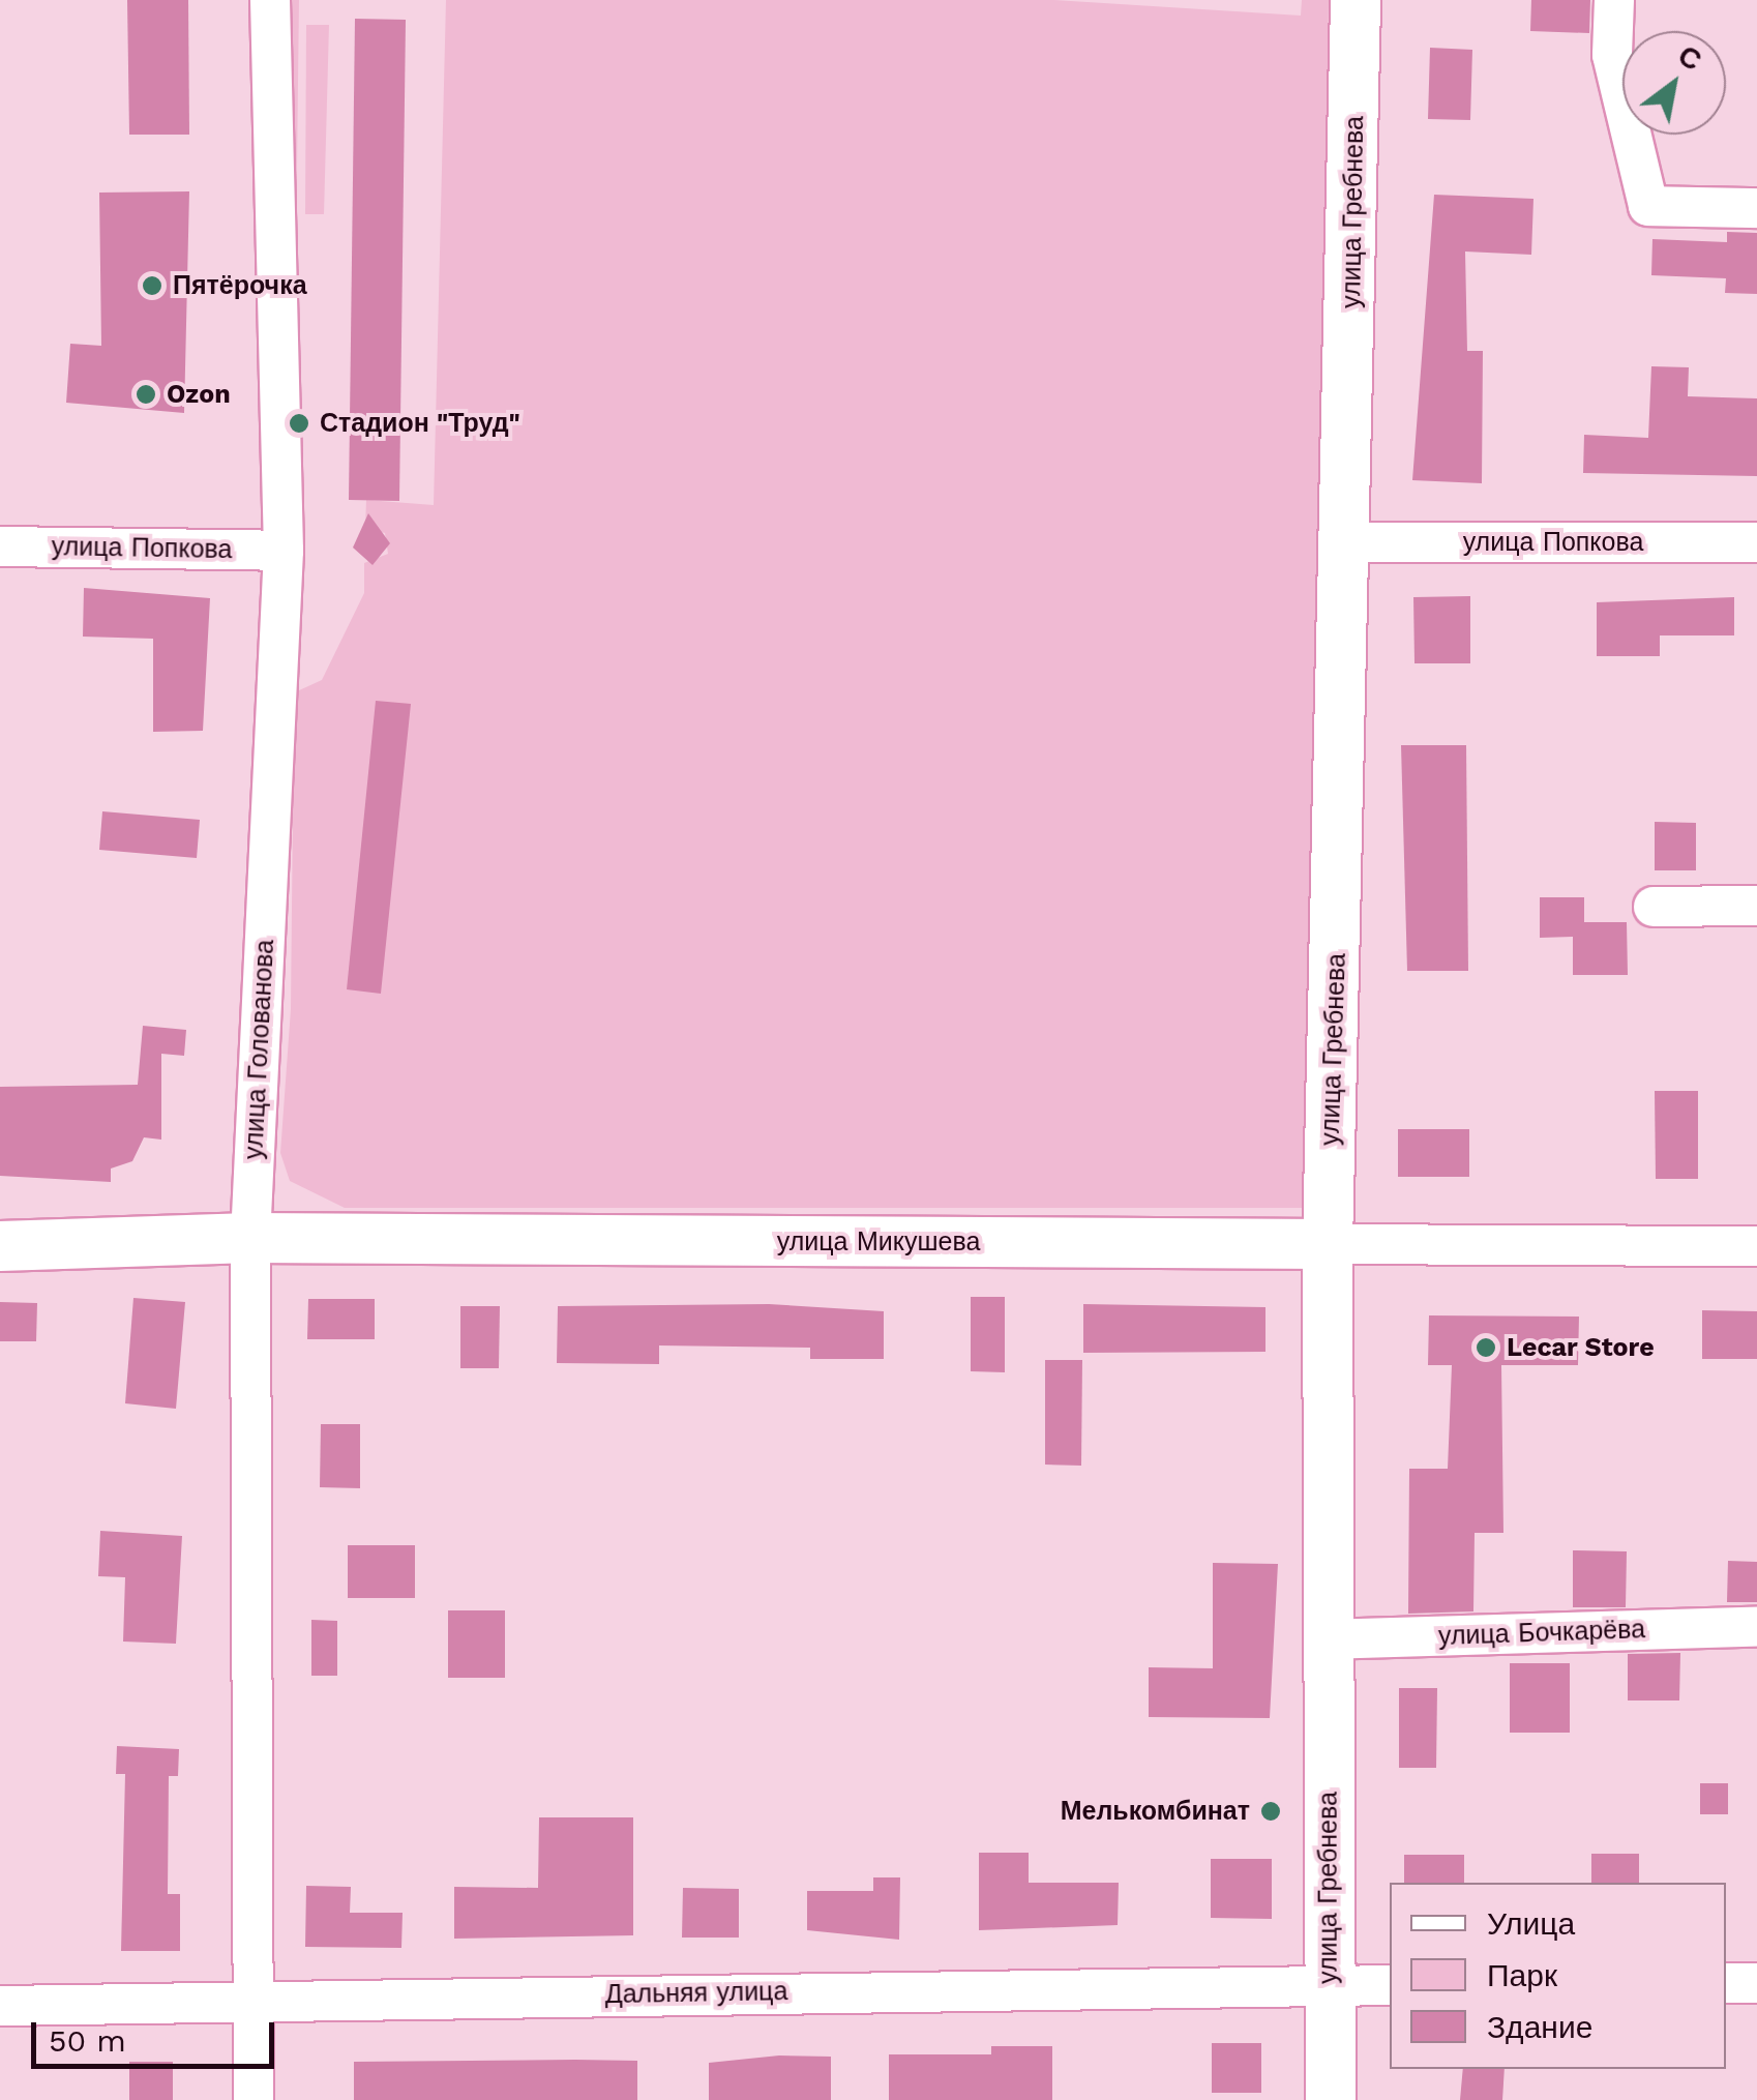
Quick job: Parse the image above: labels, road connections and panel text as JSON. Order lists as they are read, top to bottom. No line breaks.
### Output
{"streets":{"street":["улица Гребнева","улица Попкова","улица Голованова","улица Микушева","улица Бочкарёва","Дальняя улица"]},"crossings":[["улица Гребнева","улица Попкова"],["улица Гребнева","улица Микушева"],["улица Гребнева","улица Бочкарёва"],["улица Гребнева","Дальняя улица"],["улица Попкова","улица Голованова"],["улица Голованова","улица Микушева"],["улица Голованова","Дальняя улица"]],"places":["Пятёрочка","Ozon","Стадион \"Труд\"","Lecar Store","Мелькомбинат"],"legend":["Улица","Парк","Здание"],"scale_bar":"50 m","north":"top right"}
